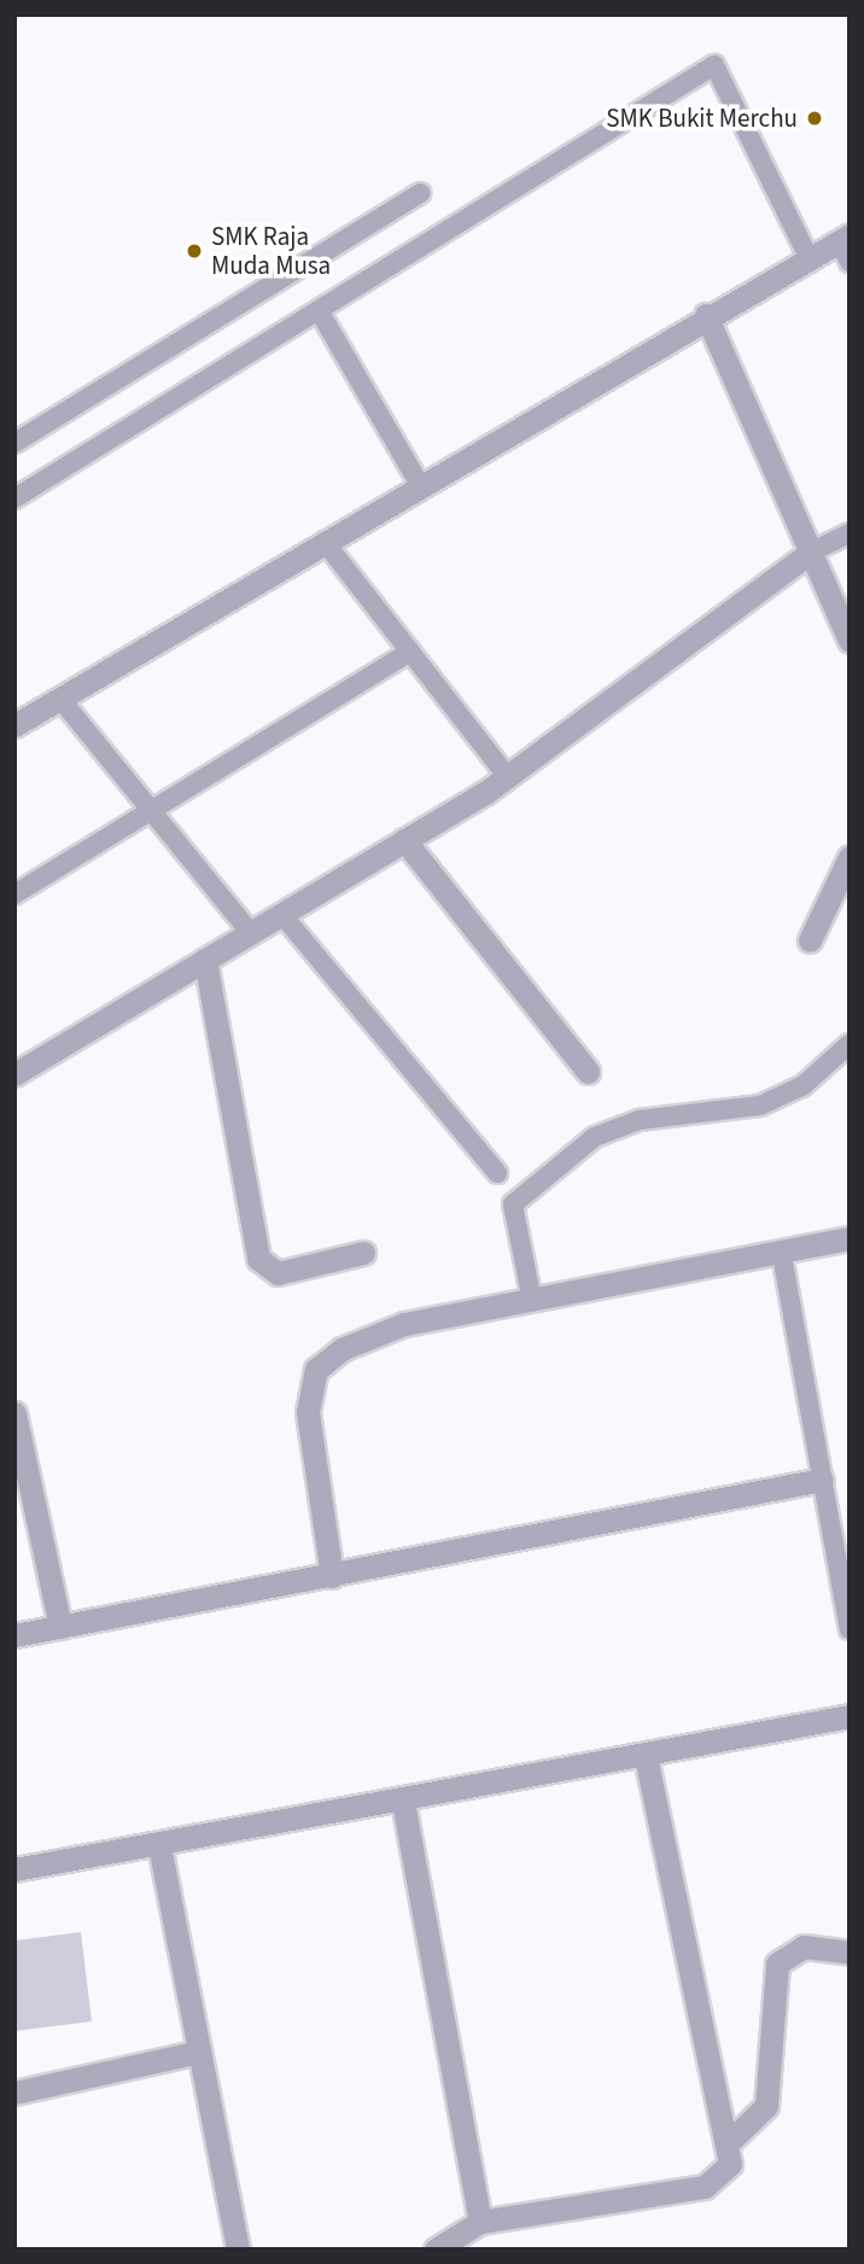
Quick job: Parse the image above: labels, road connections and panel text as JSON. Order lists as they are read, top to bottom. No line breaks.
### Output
{"places":["SMK Bukit Merchu","SMK Raja Muda Musa"]}
